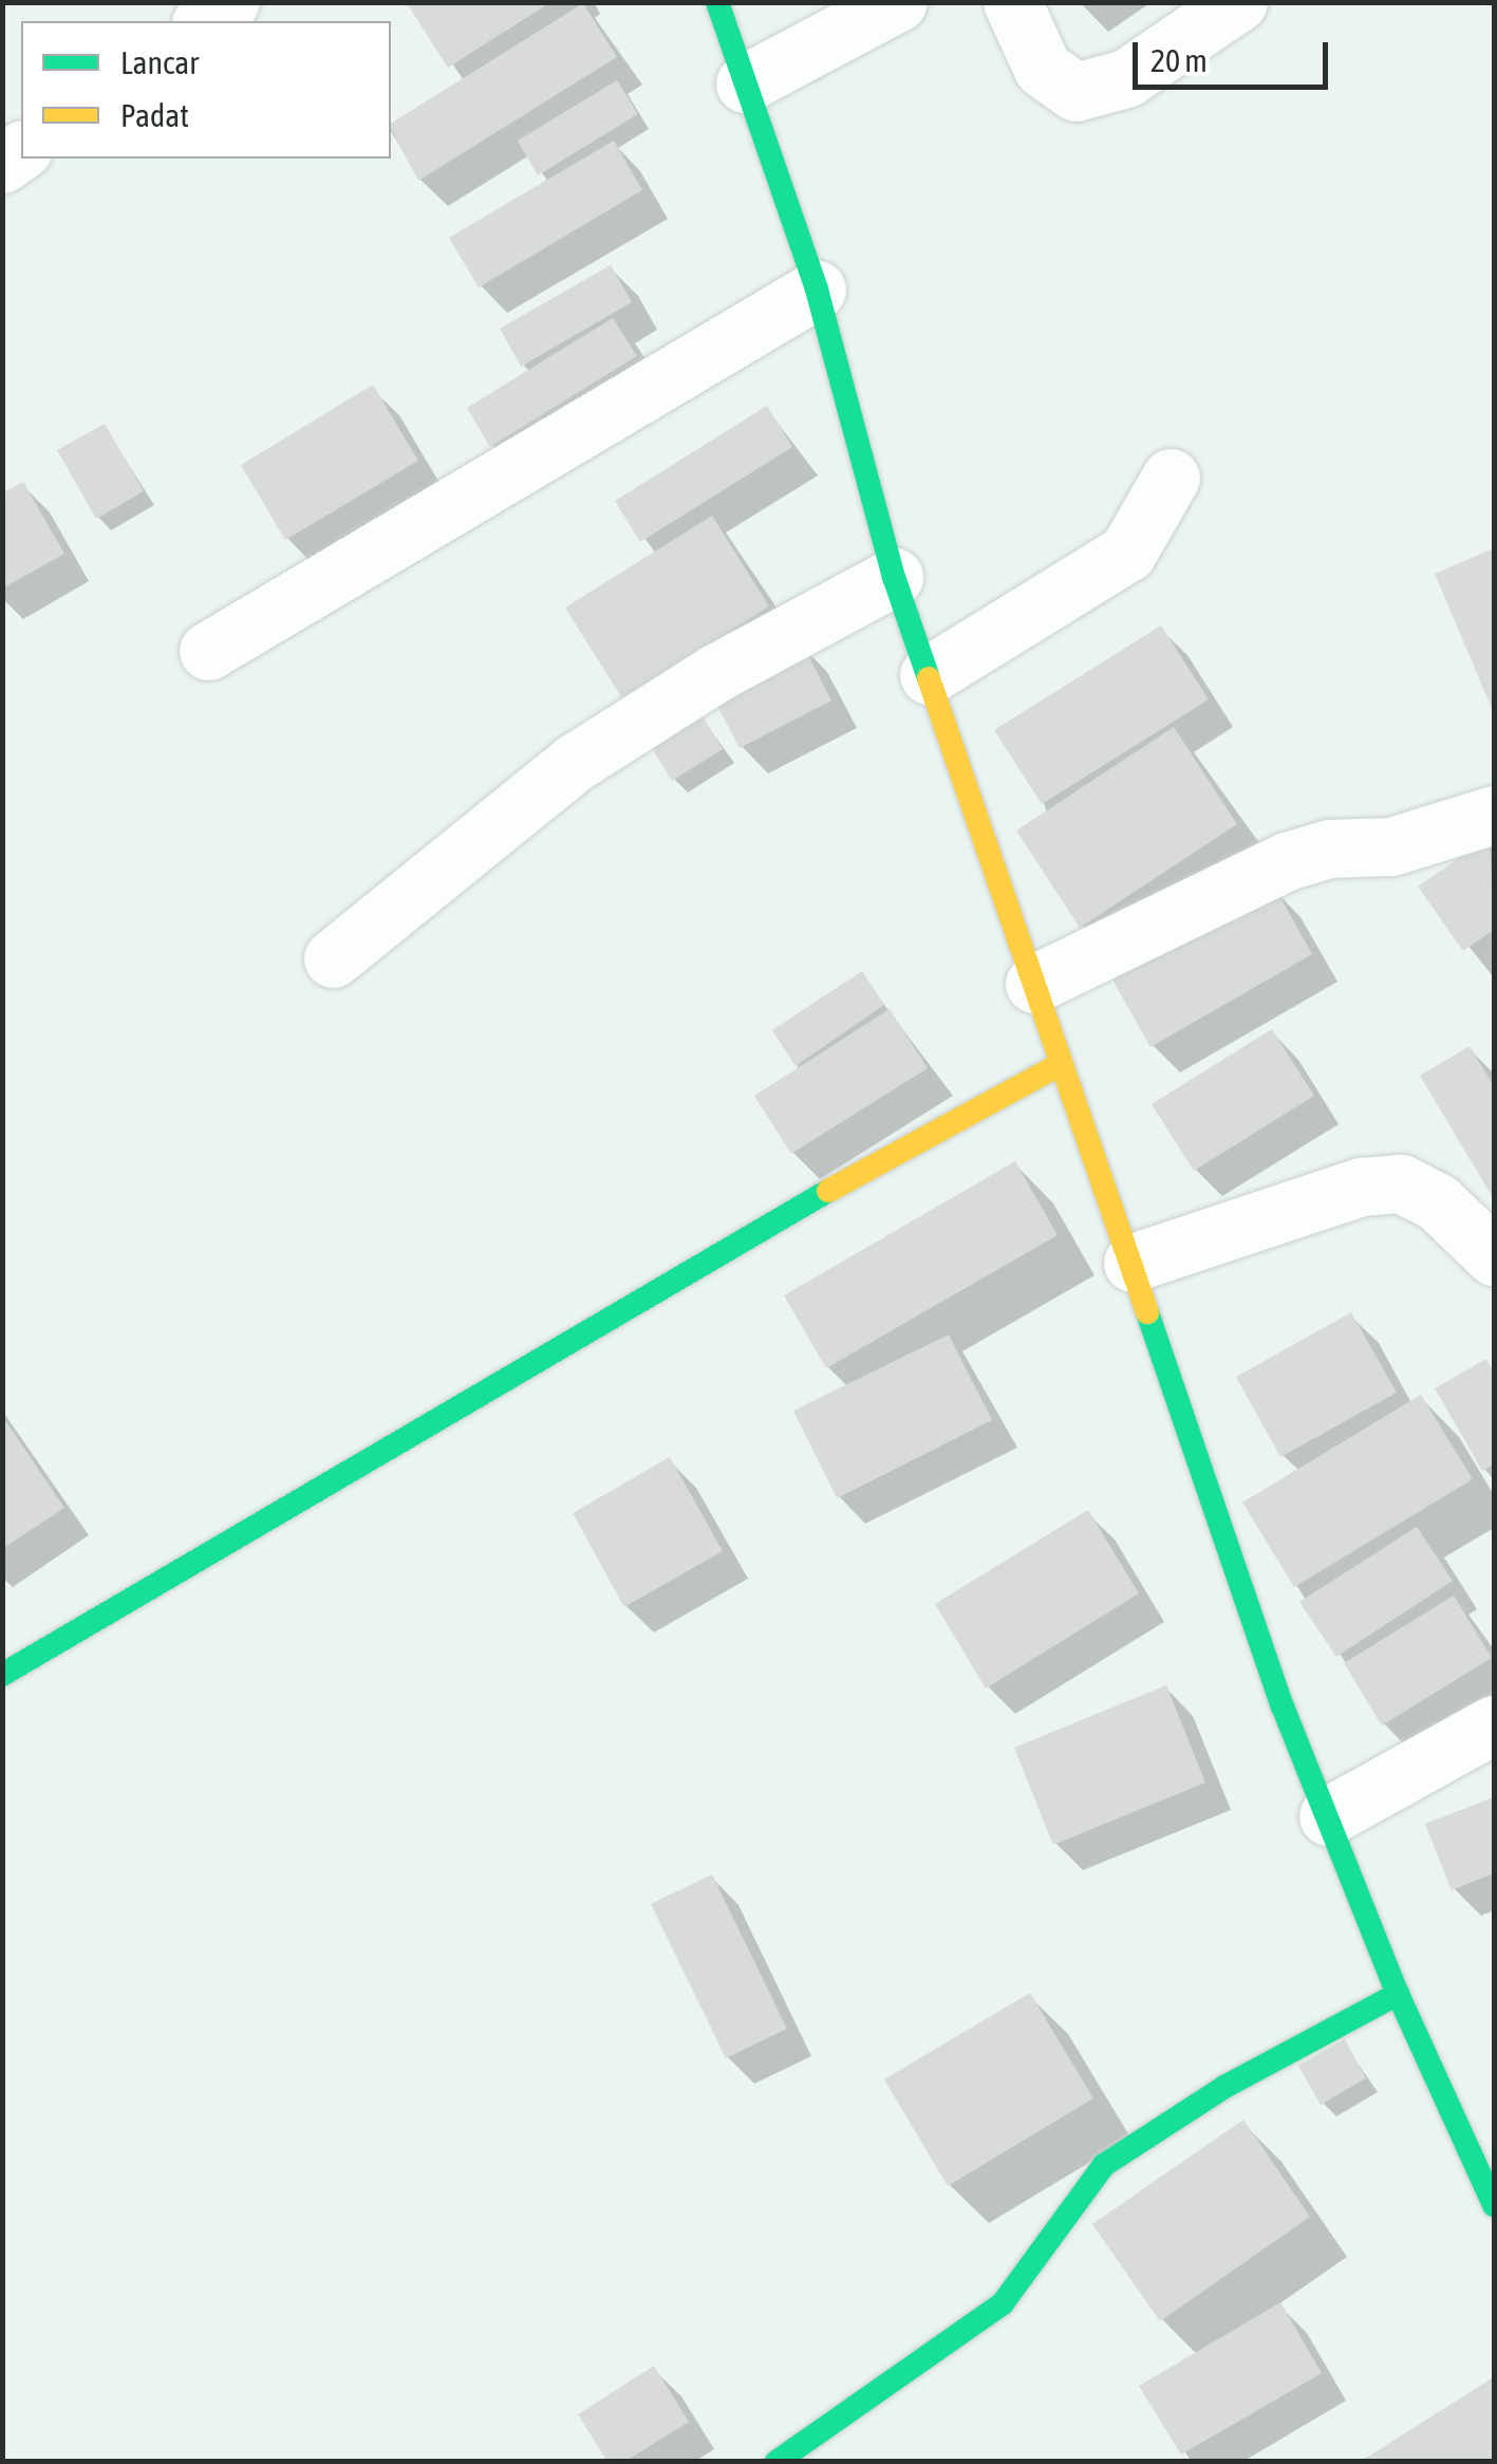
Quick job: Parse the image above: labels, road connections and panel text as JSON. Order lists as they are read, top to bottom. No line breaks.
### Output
{"legend":["Lancar","Padat"],"scale_bar":"20 m"}
